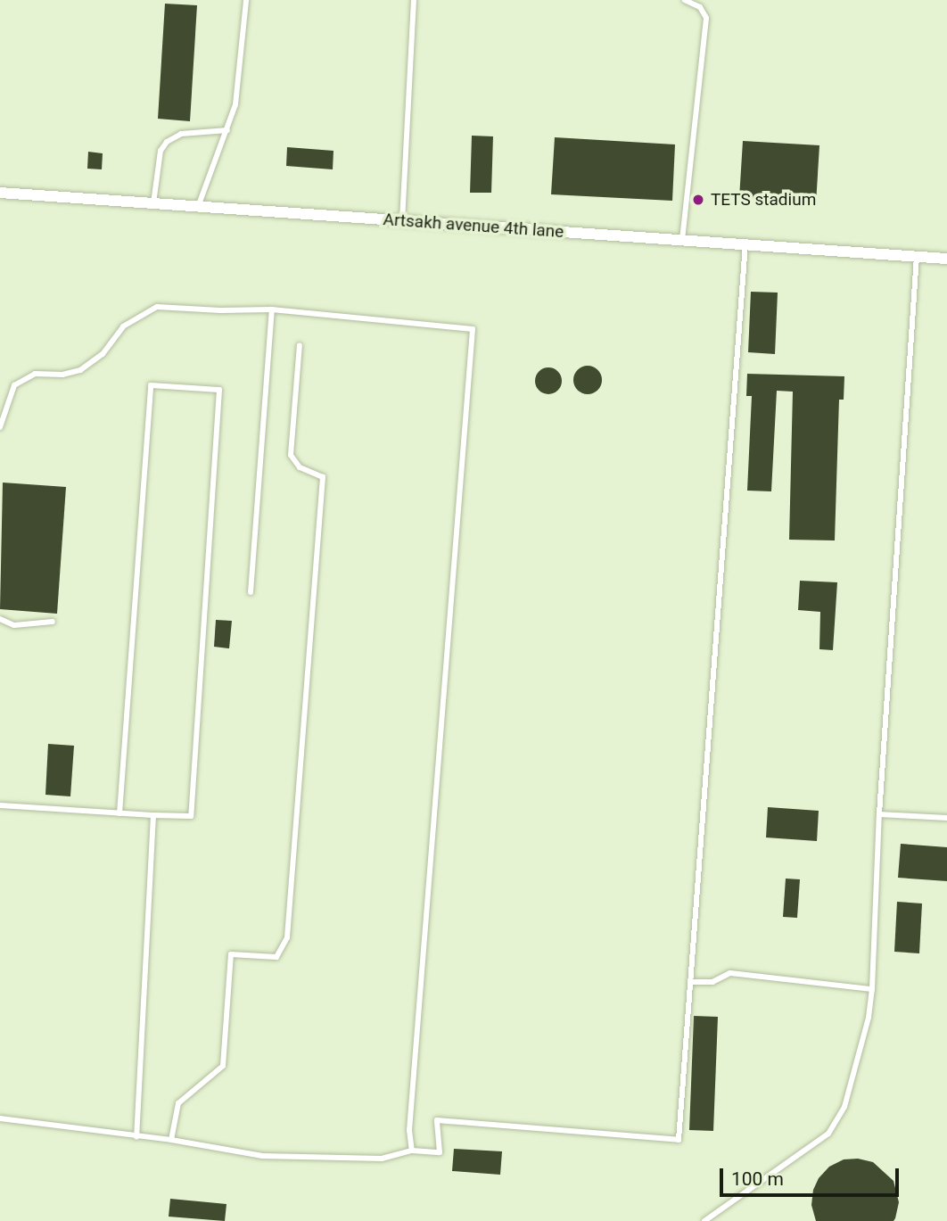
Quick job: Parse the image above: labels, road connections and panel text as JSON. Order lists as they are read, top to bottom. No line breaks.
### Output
{"streets":{"street":["Artsakh avenue 4th lane"]},"places":["TETS stadium"],"scale_bar":"100 m"}
